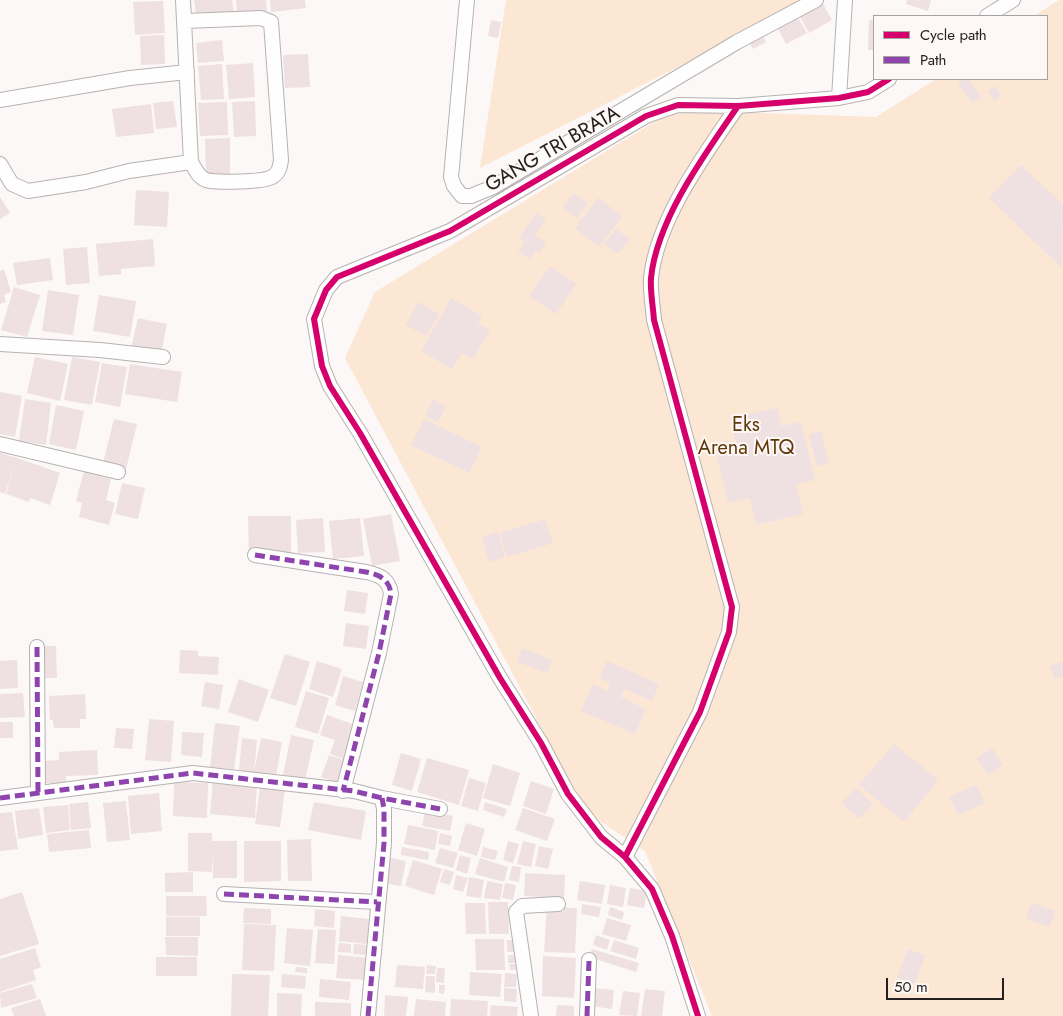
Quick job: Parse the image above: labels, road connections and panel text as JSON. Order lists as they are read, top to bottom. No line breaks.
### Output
{"streets":{"street":["GANG TRI BRATA"]},"parks":["Eks Arena MTQ"],"legend":["Cycle path","Path"],"scale_bar":"50 m"}
